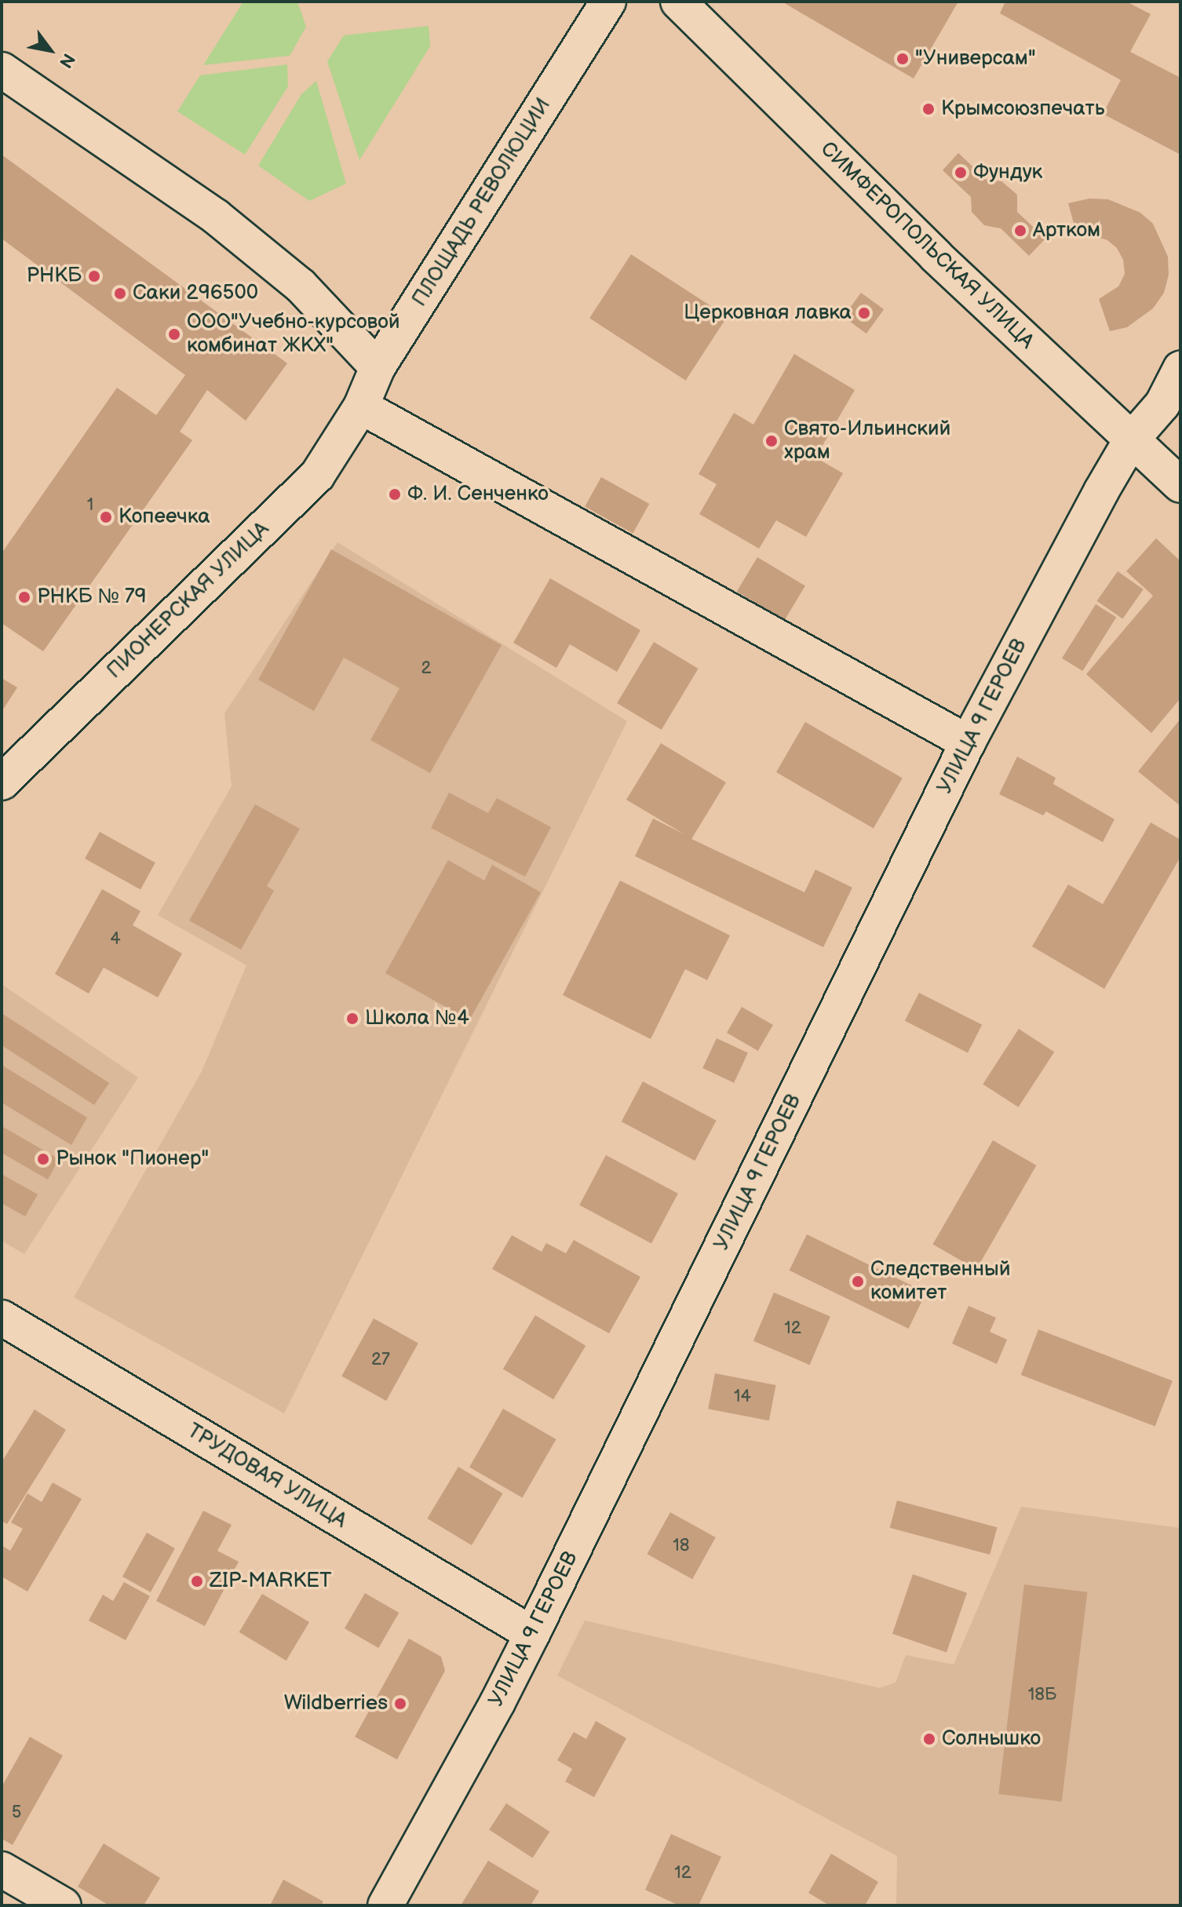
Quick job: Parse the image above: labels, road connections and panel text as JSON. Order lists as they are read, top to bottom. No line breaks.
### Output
{"streets":{"street":["ПЛОЩАДЬ РЕВОЛЮЦИИ","СИМФЕРОПОЛЬСКАЯ УЛИЦА","ПИОНЕРСКАЯ УЛИЦА","УЛИЦА 9 ГЕРОЕВ","ТРУДОВАЯ УЛИЦА"]},"crossings":[["ПЛОЩАДЬ РЕВОЛЮЦИИ","ПИОНЕРСКАЯ УЛИЦА"],["СИМФЕРОПОЛЬСКАЯ УЛИЦА","УЛИЦА 9 ГЕРОЕВ"],["УЛИЦА 9 ГЕРОЕВ","ТРУДОВАЯ УЛИЦА"]],"places":["\"Универсам\"","Крымсоюзпечать","Фундук","Артком","РНКБ","Саки 296500","Церковная лавка","ООО\"Учебно-курсовой комбинат ЖКХ\"","Свято-Ильинский храм","Ф. И. Сенченко","Копеечка","РНКБ № 79","Школа №4","Рынок \"Пионер\"","Следственный комитет","ZIP-MARKET","Wildberries","Солнышко"],"house_numbers":["1","2","4","12","27","14","18","18Б","5","12"],"north":"bottom right"}
